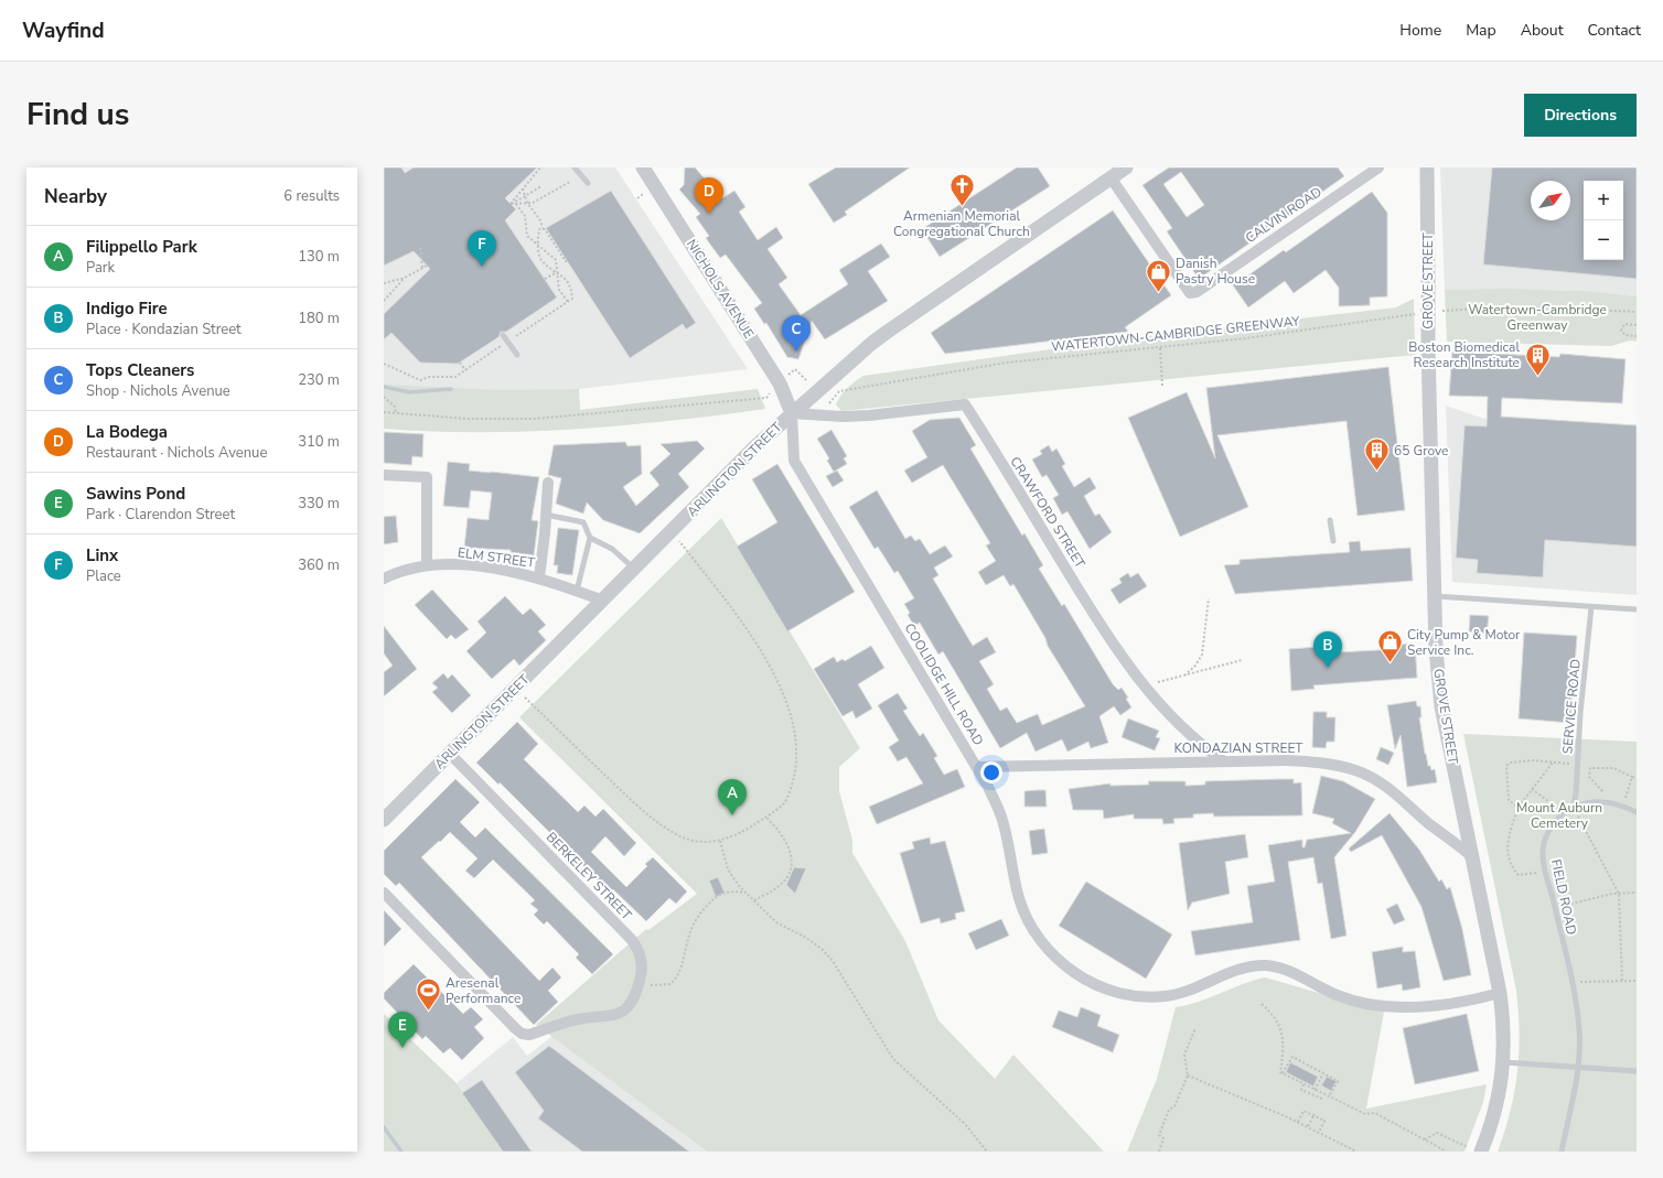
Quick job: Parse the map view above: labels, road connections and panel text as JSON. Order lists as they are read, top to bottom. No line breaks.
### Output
{"streets":{"street":["CALVIN ROAD","GROVE STREET","NICHOLS AVENUE","ARLINGTON STREET","CRAWFORD STREET","ELM STREET","COOLIDGE HILL ROAD","KONDAZIAN STREET","BERKELEY STREET"],"lane":["SERVICE ROAD","FIELD ROAD"],"path":["WATERTOWN-CAMBRIDGE GREENWAY"]},"crossings":[["CALVIN ROAD","ARLINGTON STREET"],["GROVE STREET","COOLIDGE HILL ROAD"],["GROVE STREET","KONDAZIAN STREET"],["NICHOLS AVENUE","ARLINGTON STREET"],["NICHOLS AVENUE","CRAWFORD STREET"],["NICHOLS AVENUE","COOLIDGE HILL ROAD"],["ARLINGTON STREET","CRAWFORD STREET"],["ARLINGTON STREET","ELM STREET"],["ARLINGTON STREET","COOLIDGE HILL ROAD"],["ARLINGTON STREET","BERKELEY STREET"],["CRAWFORD STREET","COOLIDGE HILL ROAD"],["CRAWFORD STREET","KONDAZIAN STREET"],["COOLIDGE HILL ROAD","KONDAZIAN STREET"],["SERVICE ROAD","FIELD ROAD"]],"parks":["Watertown-Cambridge Greenway","Mount Auburn Cemetery"],"places":{"church":["Armenian Memorial Congregational Church"],"shop":["Danish Pastry House","City Pump & Motor Service Inc."],"building":["Boston Biomedical Research Institute","65 Grove"],"sports":["Aresenal Performance"]},"north":"top right","page":{"header":"Wayfind","nav":["Home","Map","About","Contact"],"title":"Find us","buttons":"Directions","heading":["Nearby","6 results"],"pins":["D","F","C","B","A","E"],"map_buttons":["+","−"],"list":[{"mark":"A","name":"Filippello Park","note":"Park","value":"130 m"},{"mark":"B","name":"Indigo Fire","note":"Place · Kondazian Street","value":"180 m"},{"mark":"C","name":"Tops Cleaners","note":"Shop · Nichols Avenue","value":"230 m"},{"mark":"D","name":"La Bodega","note":"Restaurant · Nichols Avenue","value":"310 m"},{"mark":"E","name":"Sawins Pond","note":"Park · Clarendon Street","value":"330 m"},{"mark":"F","name":"Linx","note":"Place","value":"360 m"}]}}
